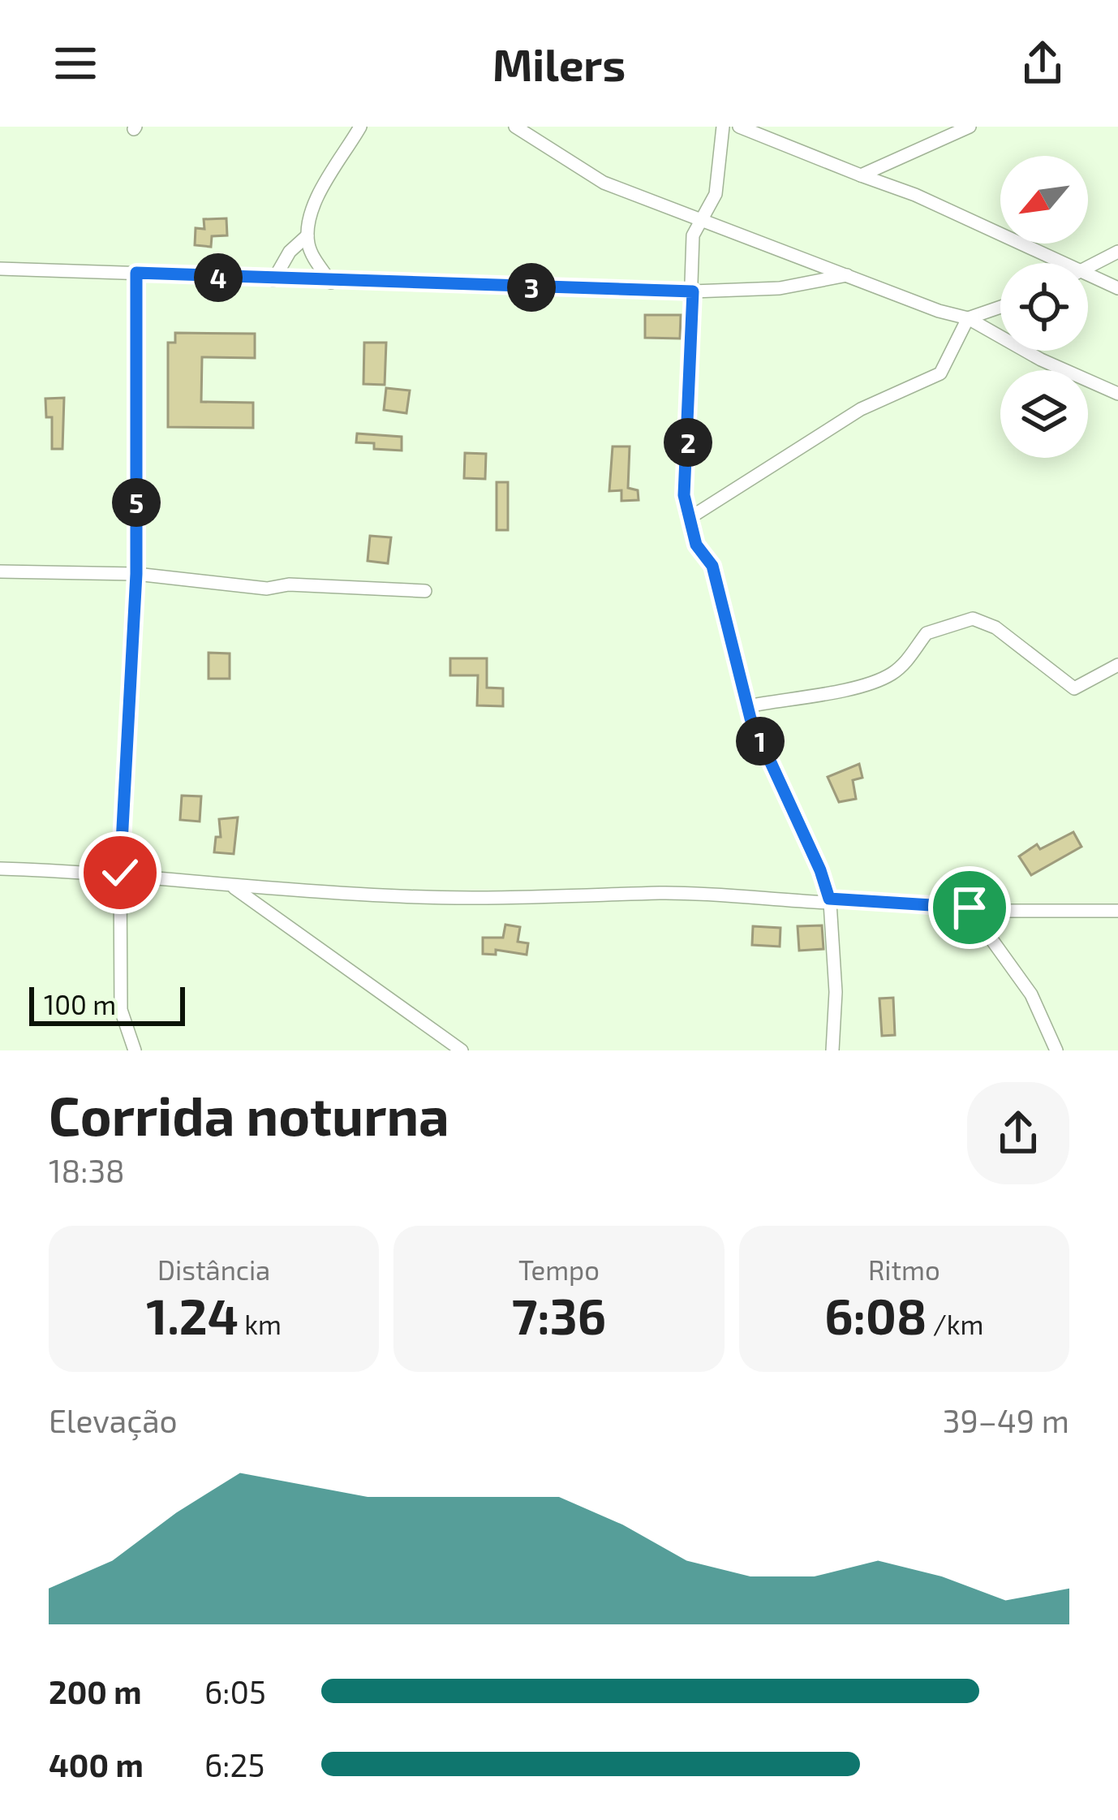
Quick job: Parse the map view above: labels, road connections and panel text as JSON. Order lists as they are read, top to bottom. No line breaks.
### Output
{"scale_bar":"100 m","north":"bottom left","page":{"header":"Milers","pins":["4","3","2","5","1"],"scale":"100 m","heading":["Corrida noturna","18:38"],"stats":[["Distância","1.24 km"],["Tempo","7:36"],["Ritmo","6:08 /km"]],"chart":["Elevação","39–49 m"],"list":[{"name":"200 m","note":"6:05"},{"name":"400 m","note":"6:25"}]}}
